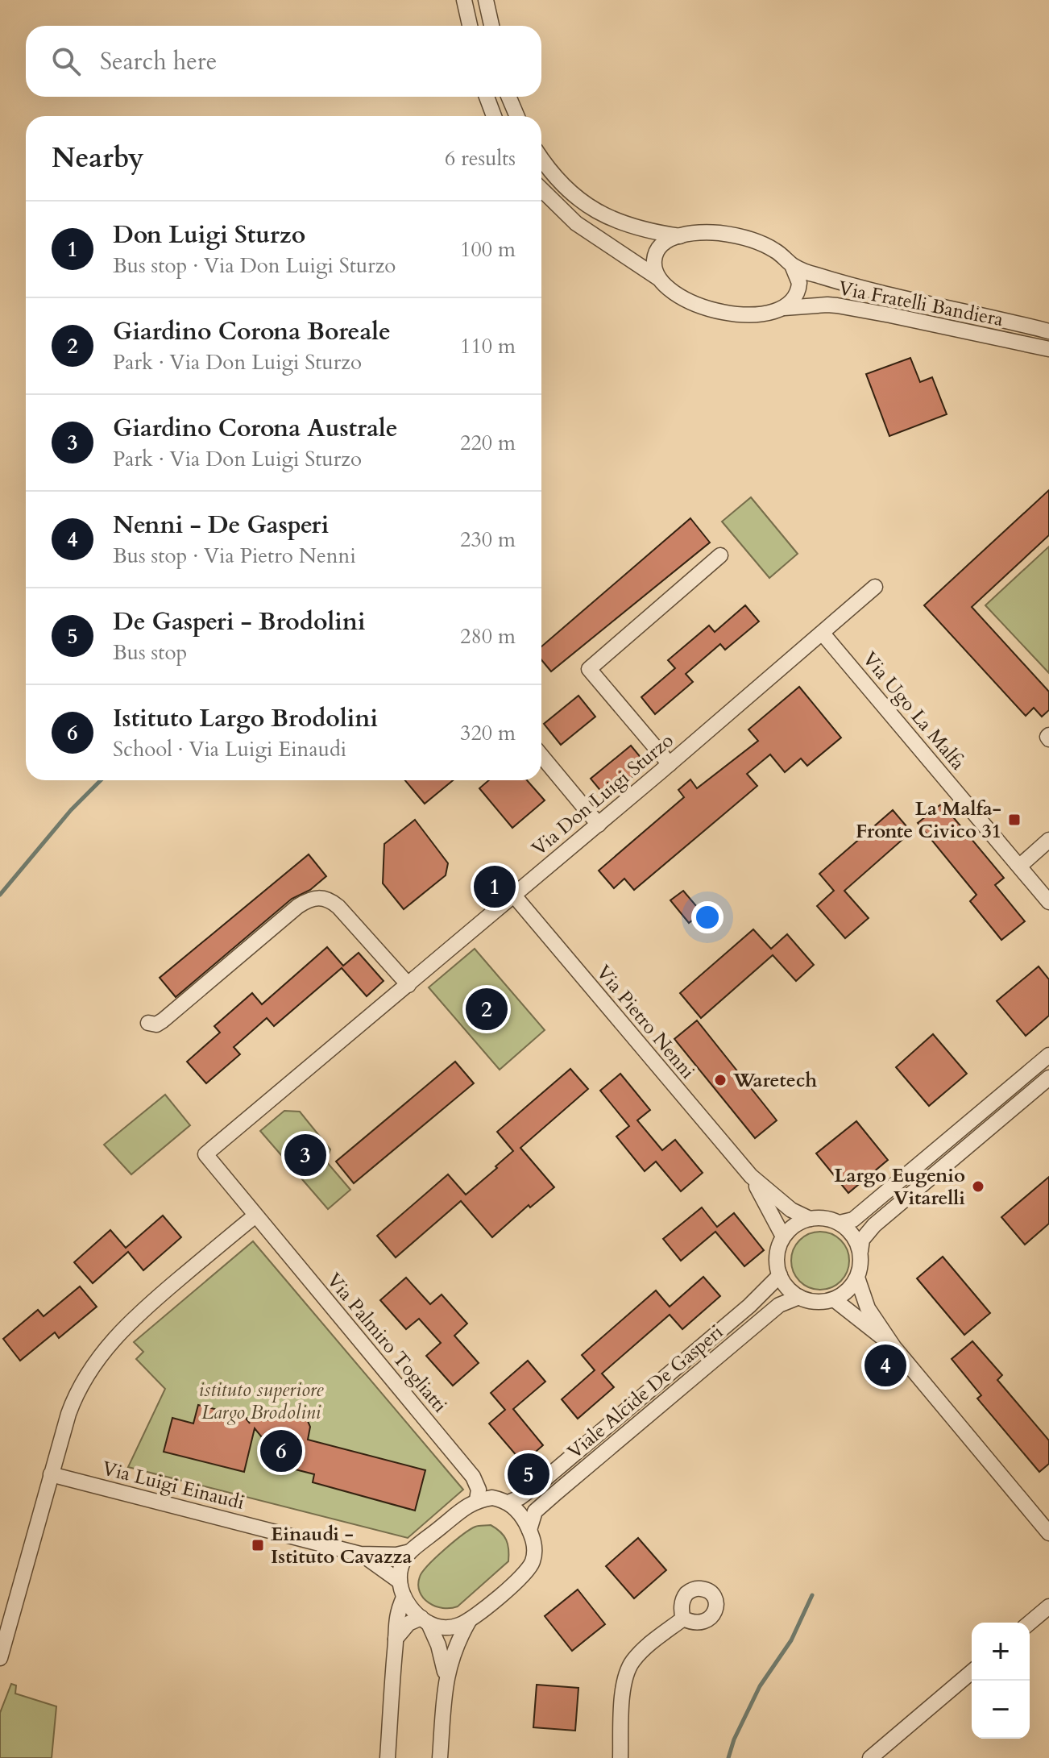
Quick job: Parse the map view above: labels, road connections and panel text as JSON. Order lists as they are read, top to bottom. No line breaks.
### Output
{"streets":{"street":["Via Fratelli Bandiera","Via Ugo La Malfa","Via Don Luigi Sturzo","Via Pietro Nenni","Via Palmiro Togliatti","Viale Alcide De Gasperi","Via Luigi Einaudi"]},"crossings":[["Via Ugo La Malfa","Via Don Luigi Sturzo"],["Via Don Luigi Sturzo","Via Pietro Nenni"],["Via Don Luigi Sturzo","Via Palmiro Togliatti"],["Via Pietro Nenni","Viale Alcide De Gasperi"],["Via Palmiro Togliatti","Viale Alcide De Gasperi"],["Via Palmiro Togliatti","Via Luigi Einaudi"],["Viale Alcide De Gasperi","Via Luigi Einaudi"]],"parks":["istituto superiore Largo Brodolini"],"places":{"transit":["La Malfa- Fronte Civico 31","Einaudi - Istituto Cavazza"],"other":["Waretech","Largo Eugenio Vitarelli"]},"page":{"search":"Search here","heading":["Nearby","6 results"],"list":[{"mark":"1","name":"Don Luigi Sturzo","note":"Bus stop · Via Don Luigi Sturzo","value":"100 m"},{"mark":"2","name":"Giardino Corona Boreale","note":"Park · Via Don Luigi Sturzo","value":"110 m"},{"mark":"3","name":"Giardino Corona Australe","note":"Park · Via Don Luigi Sturzo","value":"220 m"},{"mark":"4","name":"Nenni - De Gasperi","note":"Bus stop · Via Pietro Nenni","value":"230 m"},{"mark":"5","name":"De Gasperi - Brodolini","note":"Bus stop","value":"280 m"},{"mark":"6","name":"Istituto Largo Brodolini","note":"School · Via Luigi Einaudi","value":"320 m"}],"pins":["1","2","3","4","6","5"],"map_buttons":["+","−"]}}
